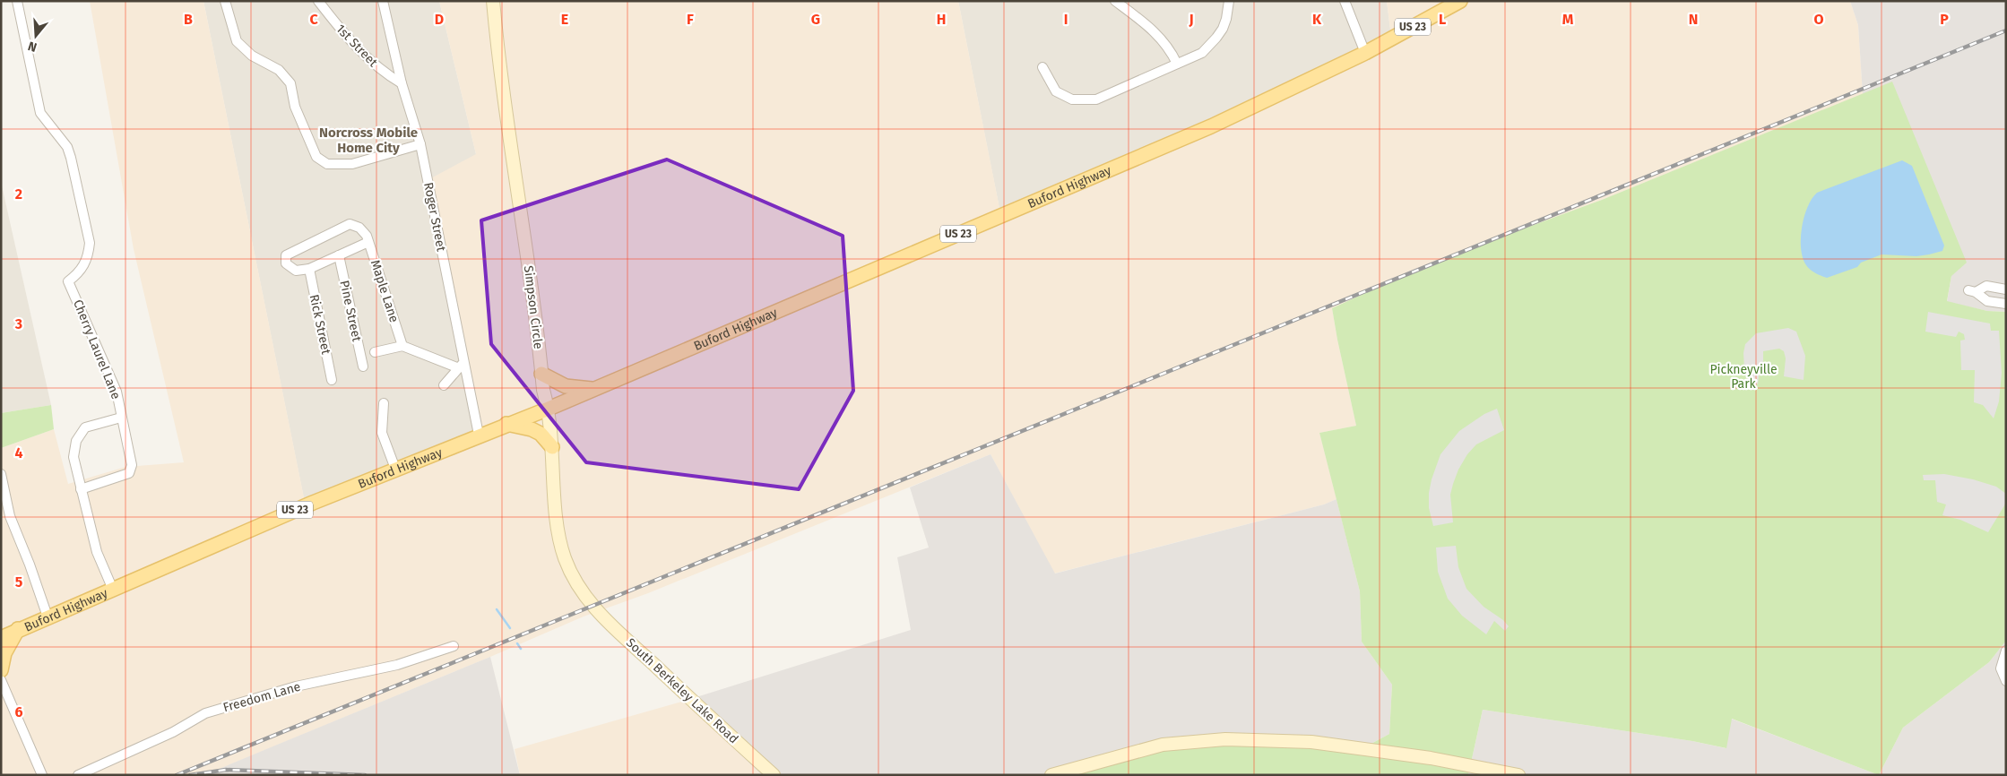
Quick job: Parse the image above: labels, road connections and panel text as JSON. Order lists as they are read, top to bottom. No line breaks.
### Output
{"streets":{"main road":["US 23","Buford Highway"],"street":["1st Street","Roger Street","Maple Lane","Simpson Circle","Pine Street","Rick Street","Cherry Laurel Lane","South Berkeley Lake Road","Freedom Lane"]},"crossings":[["1st Street","Roger Street"],["Buford Highway","Roger Street"],["Buford Highway","Simpson Circle"],["Simpson Circle","South Berkeley Lake Road"]],"districts":["Norcross Mobile Home City"],"parks":["Pickneyville Park"],"north":"bottom","grid":{"columns":["B","C","D","E","F","G","H","I","J","K","L","M","N","O","P"],"rows":["2","3","4","5","6"]}}
